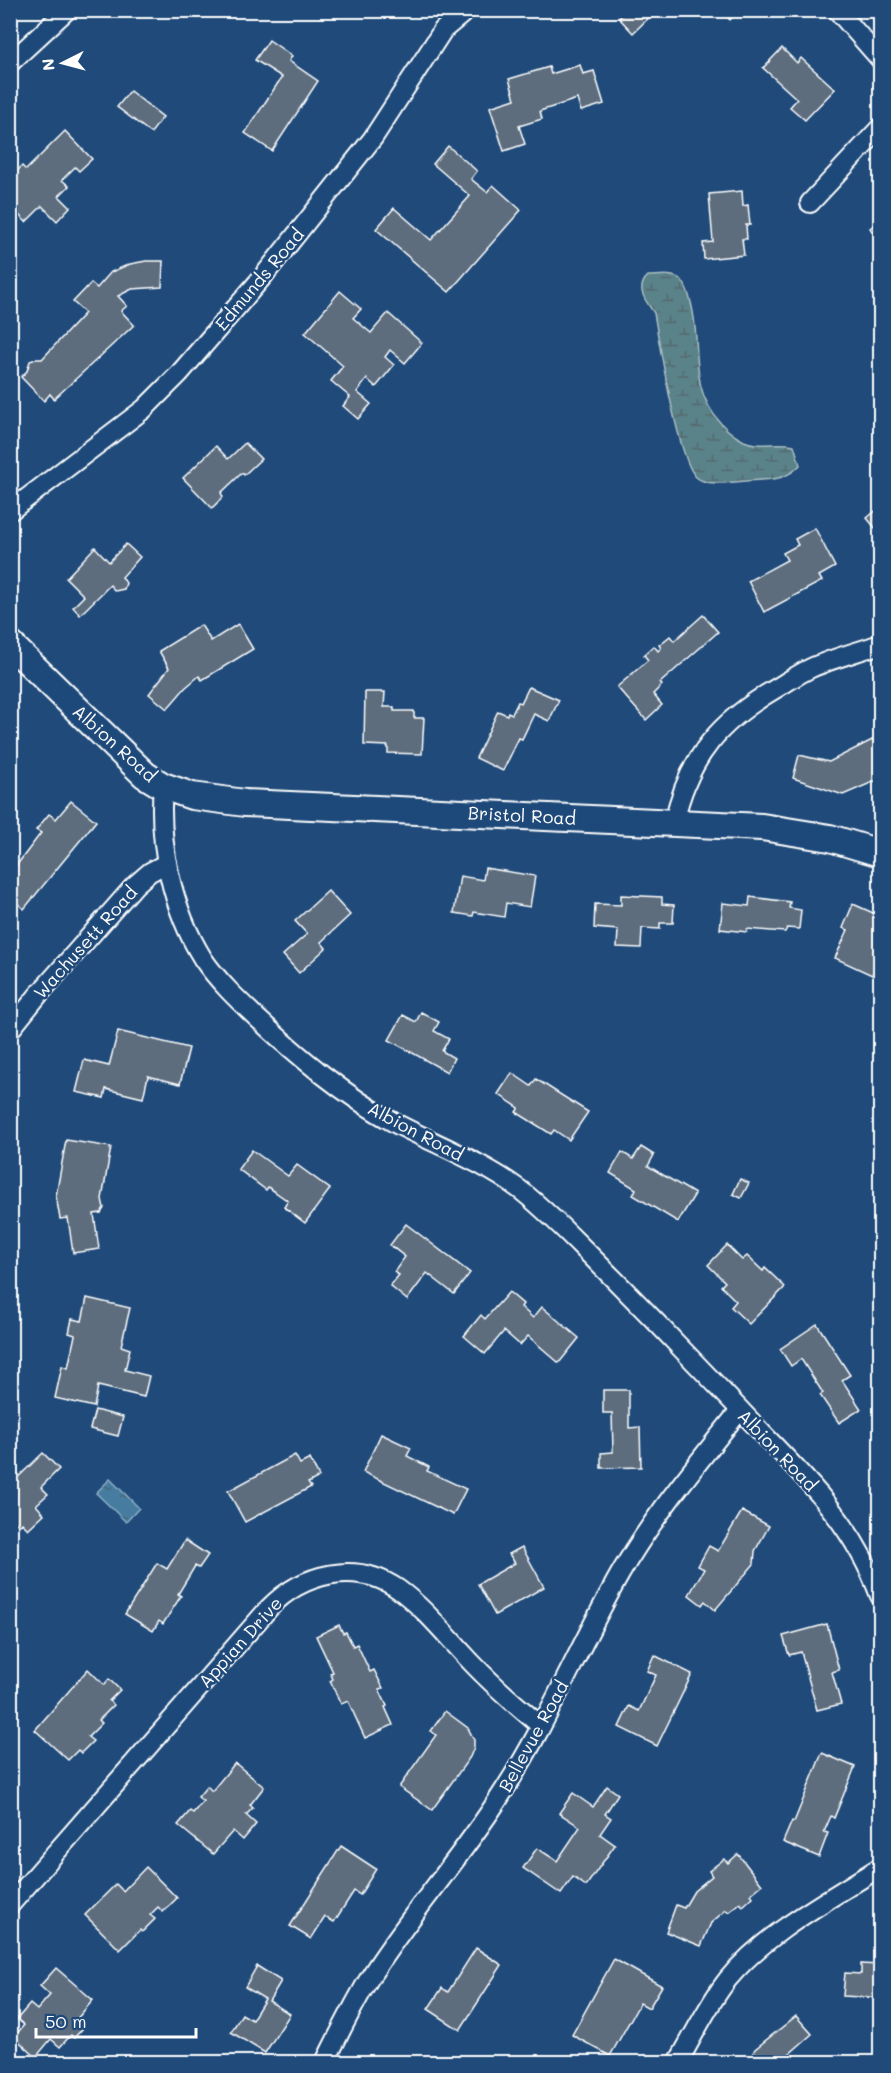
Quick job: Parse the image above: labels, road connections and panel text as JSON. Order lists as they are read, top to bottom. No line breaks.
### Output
{"streets":{"street":["Edmunds Road","Albion Road","Bristol Road","Wachusett Road","Appian Drive","Bellevue Road"]},"crossings":[["Albion Road","Bristol Road"],["Albion Road","Wachusett Road"],["Albion Road","Bellevue Road"],["Appian Drive","Bellevue Road"]],"scale_bar":"50 m","north":"left"}
